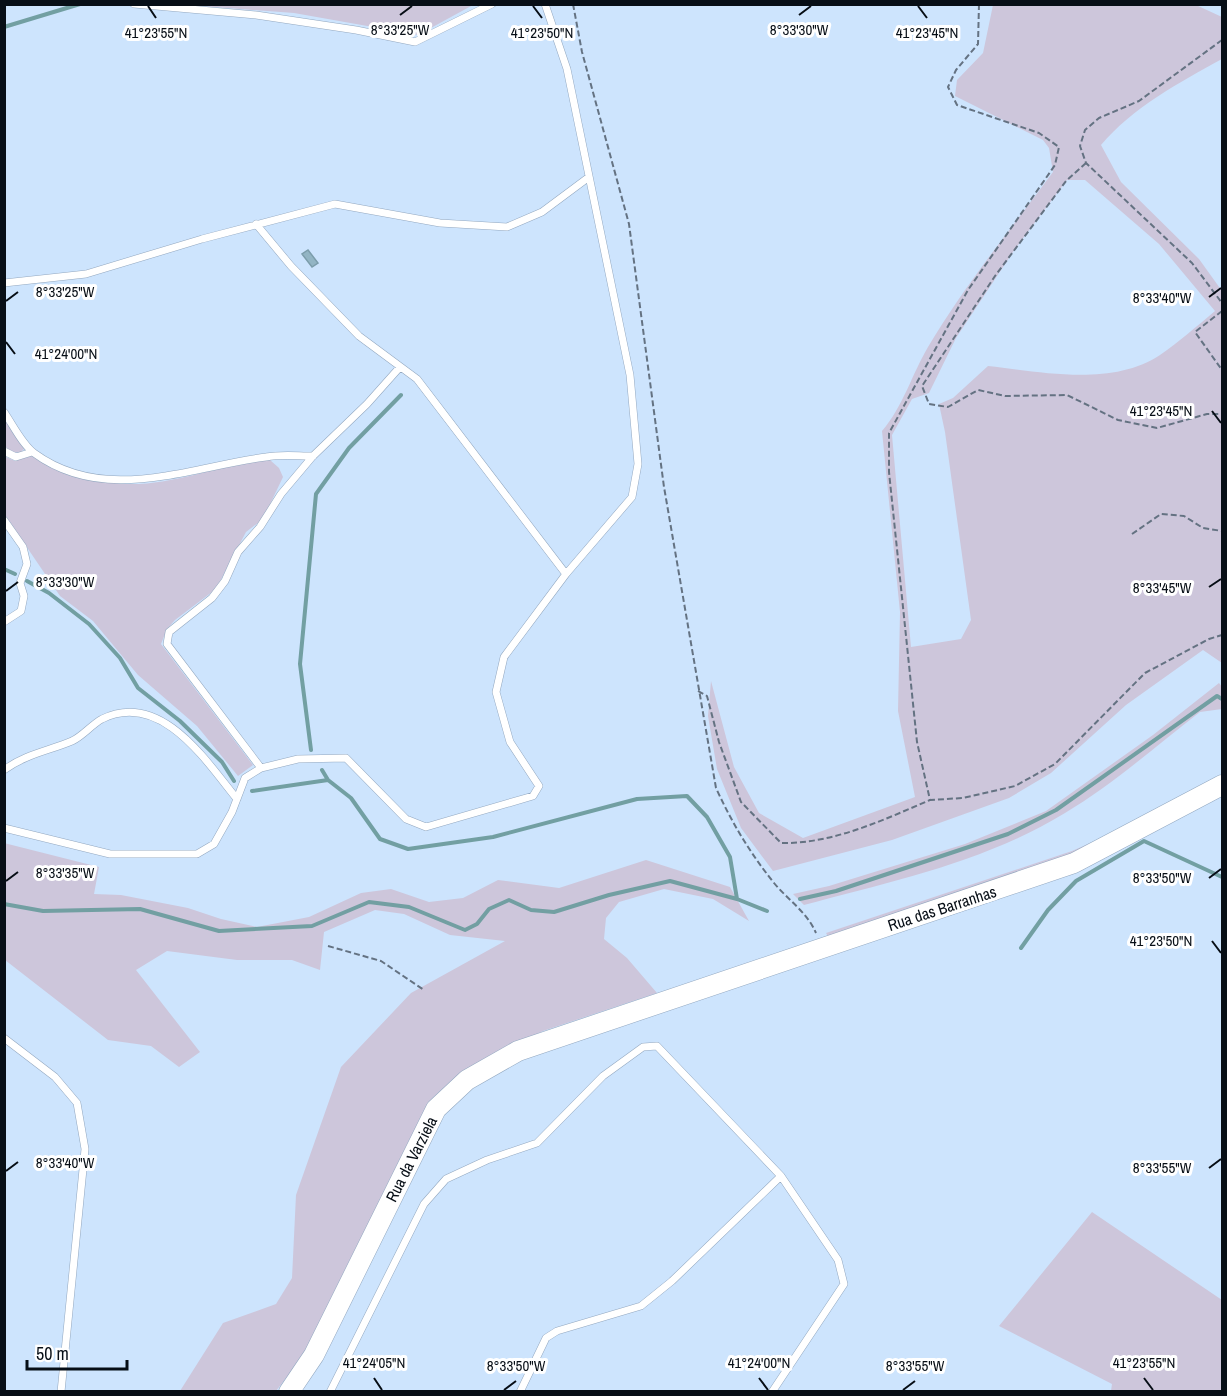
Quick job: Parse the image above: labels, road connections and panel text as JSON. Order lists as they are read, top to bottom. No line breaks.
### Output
{"streets":{"main road":["Rua das Barranhas","Rua da Varziela"]},"crossings":[["Rua das Barranhas","Rua da Varziela"]],"scale_bar":"50 m","coordinates":["8°33'25\"W","8°33'30\"W","41°23'55\"N","41°23'50\"N","41°23'45\"N","8°33'40\"W","41°24'00\"N","8°33'45\"W","8°33'35\"W","8°33'50\"W","8°33'55\"W","41°24'05\"N"]}
